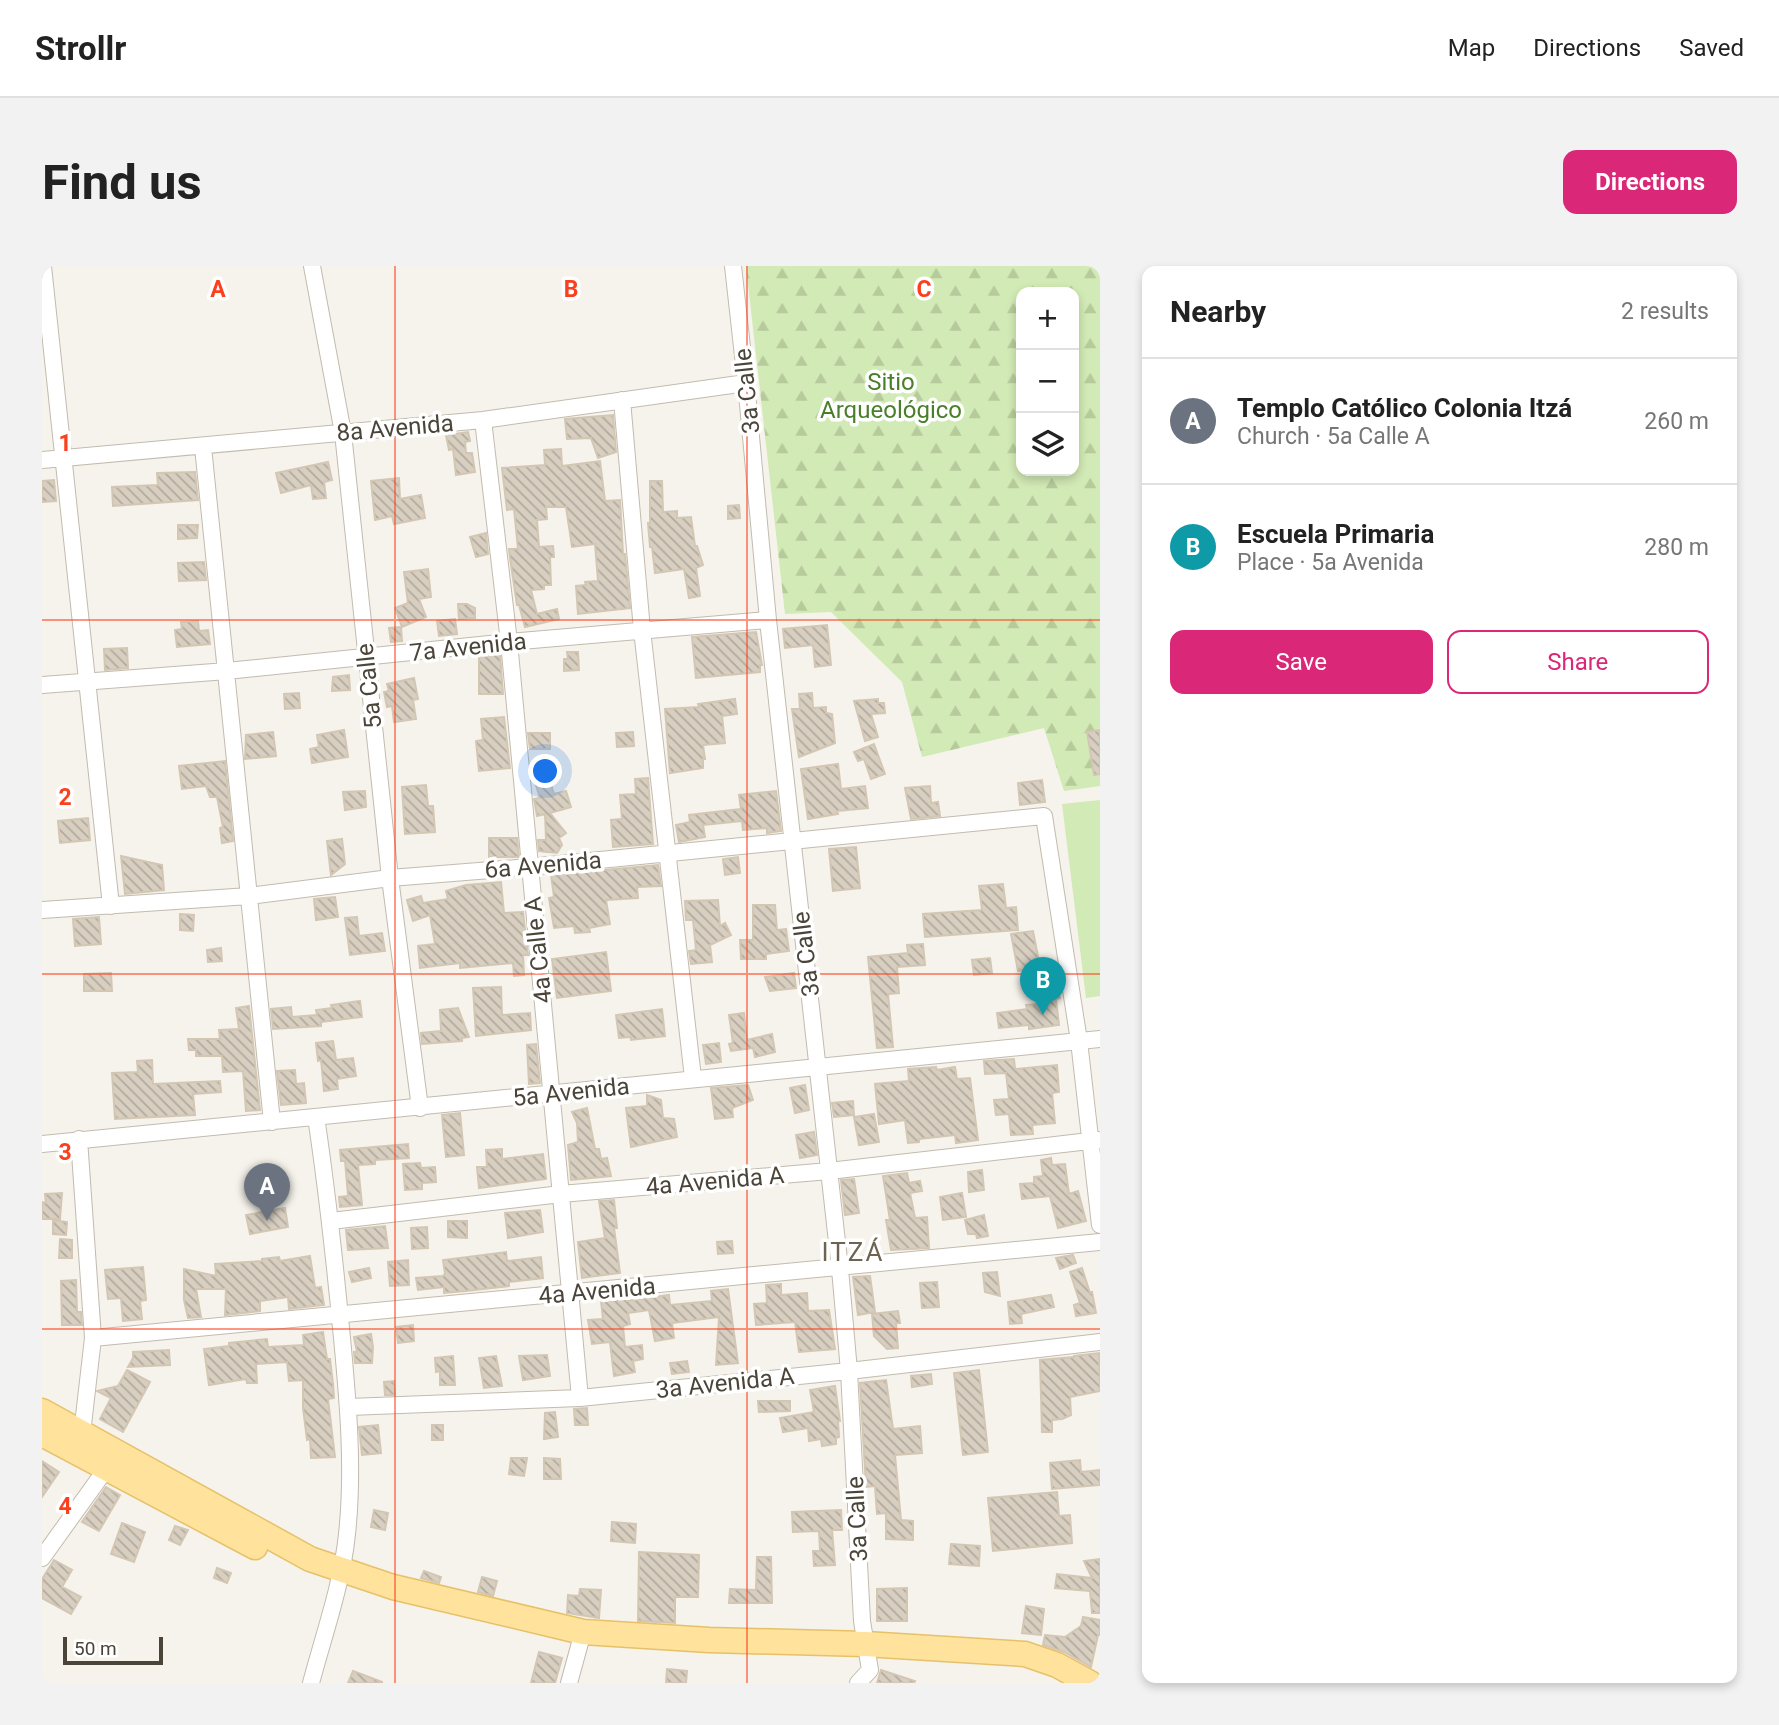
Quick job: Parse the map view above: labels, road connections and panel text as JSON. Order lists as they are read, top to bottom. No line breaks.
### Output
{"streets":{"street":["3a Calle","8a Avenida","7a Avenida","5a Calle","6a Avenida","4a Calle A","5a Avenida","4a Avenida A","4a Avenida","3a Avenida A"]},"crossings":[["3a Calle","8a Avenida"],["3a Calle","7a Avenida"],["3a Calle","6a Avenida"],["3a Calle","5a Avenida"],["3a Calle","4a Avenida A"],["3a Calle","4a Avenida"],["3a Calle","3a Avenida A"],["8a Avenida","5a Calle"],["8a Avenida","4a Calle A"],["7a Avenida","5a Calle"],["7a Avenida","4a Calle A"],["5a Calle","6a Avenida"],["5a Calle","5a Avenida"],["6a Avenida","4a Calle A"],["6a Avenida","5a Avenida"],["4a Calle A","5a Avenida"],["4a Calle A","4a Avenida A"],["4a Calle A","4a Avenida"],["4a Calle A","3a Avenida A"]],"districts":["ITZÁ"],"parks":["Sitio Arqueológico"],"scale_bar":"50 m","page":{"header":"Strollr","nav":["Map","Directions","Saved"],"buttons":["Directions",["Save","Share"]],"title":"Find us","heading":["Nearby","2 results"],"map_buttons":["+","−"],"list":[{"mark":"A","name":"Templo Católico Colonia Itzá","note":"Church · 5a Calle A","value":"260 m"},{"mark":"B","name":"Escuela Primaria","note":"Place · 5a Avenida","value":"280 m"}],"pins":["B","A"],"scale":"50 m"},"grid":{"columns":["A","B","C"],"rows":["1","2","3","4"]}}
